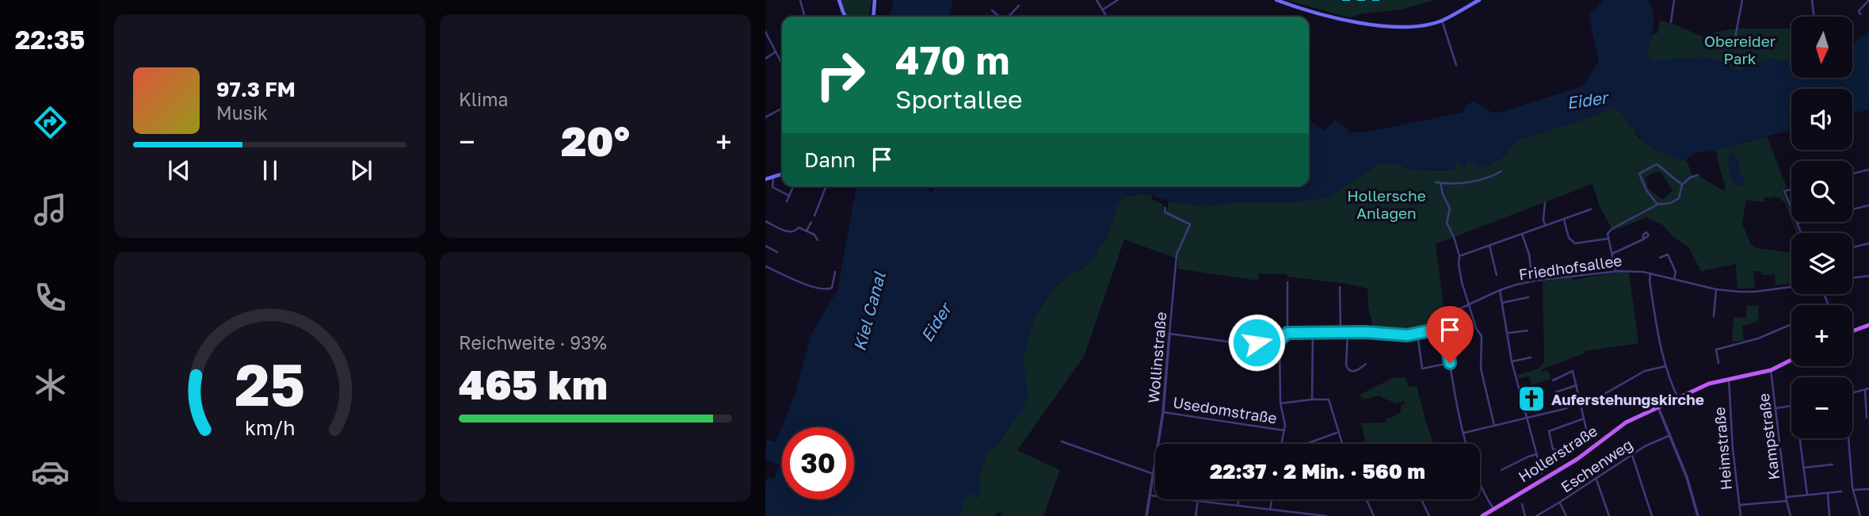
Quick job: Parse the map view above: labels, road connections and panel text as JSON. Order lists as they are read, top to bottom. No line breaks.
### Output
{"streets":{"main road":["Hollerstraße"],"street":["Friedhofsallee","Wollinstraße","Usedomstraße","Kampstraße","Heimstraße","Eschenweg"]},"crossings":[["Wollinstraße","Usedomstraße"],["Kampstraße","Hollerstraße"],["Heimstraße","Hollerstraße"]],"water":["Eider","Kiel Canal"],"parks":["Obereider Park","Hollersche Anlagen"],"places":{"church":["Auferstehungskirche"]},"north":"bottom","page":{"tabs":"22:35","tile":["Klima",["Reichweite · 93%","465 km"]],"map_buttons":["+","−"],"turn":["470 m","Sportallee"],"song":["97.3 FM","Musik"],"heat":["−","20°","+"],"then":"Dann","limit":"30","trip":"22:37 · 2 Min. · 560 m","gauge":["25","km/h"]}}
